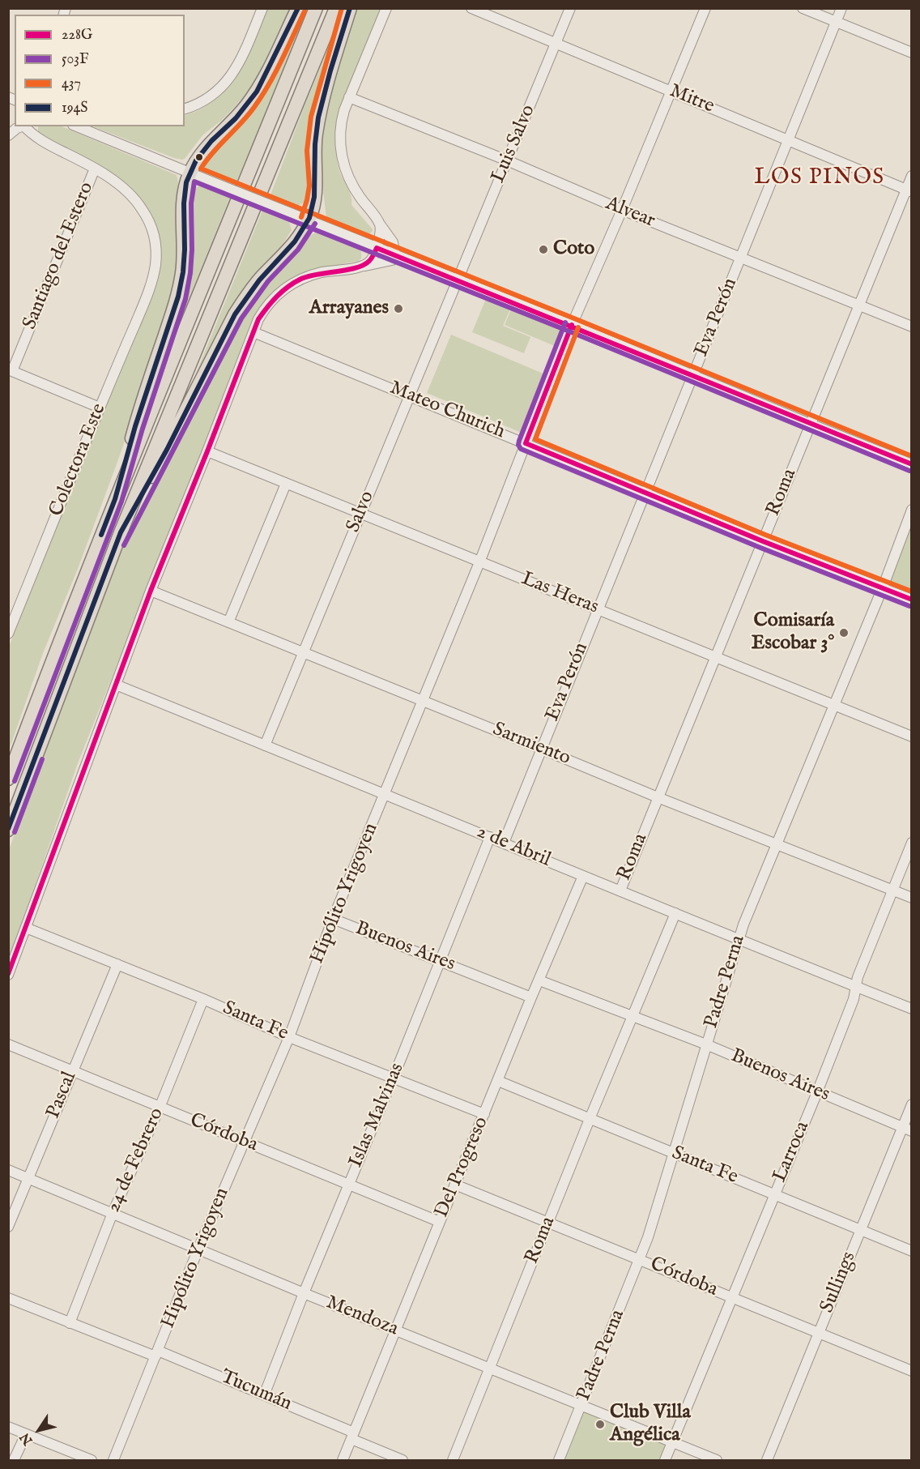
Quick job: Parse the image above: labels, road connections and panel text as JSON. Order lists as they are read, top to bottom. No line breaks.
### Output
{"streets":{"street":["Mitre","Luis Salvo","Alvear","Santiago del Estero","Eva Perón","Mateo Churich","Colectora Este","Roma","Salvo","Las Heras","Sarmiento","2 de Abril","Hipólito Yrigoyen","Buenos Aires","Padre Perna","Santa Fe","Pascal","Islas Malvinas","Córdoba","Larroca","24 de Febrero","Del Progreso","Sullings","Mendoza","Tucumán"]},"crossings":[["Mitre","Luis Salvo"],["Mitre","Eva Perón"],["Mitre","Roma"],["Mitre","Hipólito Yrigoyen"],["Luis Salvo","Alvear"],["Luis Salvo","Salvo"],["Alvear","Eva Perón"],["Alvear","Roma"],["Alvear","Hipólito Yrigoyen"],["Santiago del Estero","Colectora Este"],["Eva Perón","Mateo Churich"],["Eva Perón","Las Heras"],["Eva Perón","Sarmiento"],["Eva Perón","2 de Abril"],["Mateo Churich","Roma"],["Mateo Churich","Salvo"],["Mateo Churich","Hipólito Yrigoyen"],["Mateo Churich","Padre Perna"],["Roma","Las Heras"],["Roma","Sarmiento"],["Roma","2 de Abril"],["Roma","Buenos Aires"],["Roma","Santa Fe"],["Roma","Córdoba"],["Roma","Mendoza"],["Salvo","Las Heras"],["Salvo","Sarmiento"],["Salvo","2 de Abril"],["Las Heras","Hipólito Yrigoyen"],["Las Heras","Padre Perna"],["Sarmiento","Hipólito Yrigoyen"],["Sarmiento","Padre Perna"],["Sarmiento","Larroca"],["2 de Abril","Hipólito Yrigoyen"],["2 de Abril","Padre Perna"],["2 de Abril","Islas Malvinas"],["2 de Abril","Larroca"],["2 de Abril","Del Progreso"],["Hipólito Yrigoyen","Buenos Aires"],["Hipólito Yrigoyen","Santa Fe"],["Hipólito Yrigoyen","Córdoba"],["Hipólito Yrigoyen","Mendoza"],["Hipólito Yrigoyen","Tucumán"],["Buenos Aires","Padre Perna"],["Buenos Aires","Islas Malvinas"],["Buenos Aires","Larroca"],["Buenos Aires","Del Progreso"],["Buenos Aires","Sullings"],["Padre Perna","Santa Fe"],["Padre Perna","Córdoba"],["Padre Perna","Mendoza"],["Santa Fe","Pascal"],["Santa Fe","Islas Malvinas"],["Santa Fe","Larroca"],["Santa Fe","24 de Febrero"],["Santa Fe","Del Progreso"],["Santa Fe","Sullings"],["Pascal","Córdoba"],["Pascal","Mendoza"],["Islas Malvinas","Córdoba"],["Islas Malvinas","Mendoza"],["Islas Malvinas","Tucumán"],["Córdoba","Larroca"],["Córdoba","24 de Febrero"],["Córdoba","Del Progreso"],["Córdoba","Sullings"],["Larroca","Mendoza"],["24 de Febrero","Mendoza"],["24 de Febrero","Tucumán"],["Del Progreso","Mendoza"],["Del Progreso","Tucumán"]],"districts":["LOS PINOS"],"places":["Coto","Arrayanes","Comisaría Escobar 3°","Club Villa Angélica"],"lines":["transit line 437","transit line 194S","transit line 503F","transit line 228G"],"legend":["228G","503F","437","194S"],"north":"bottom left"}
